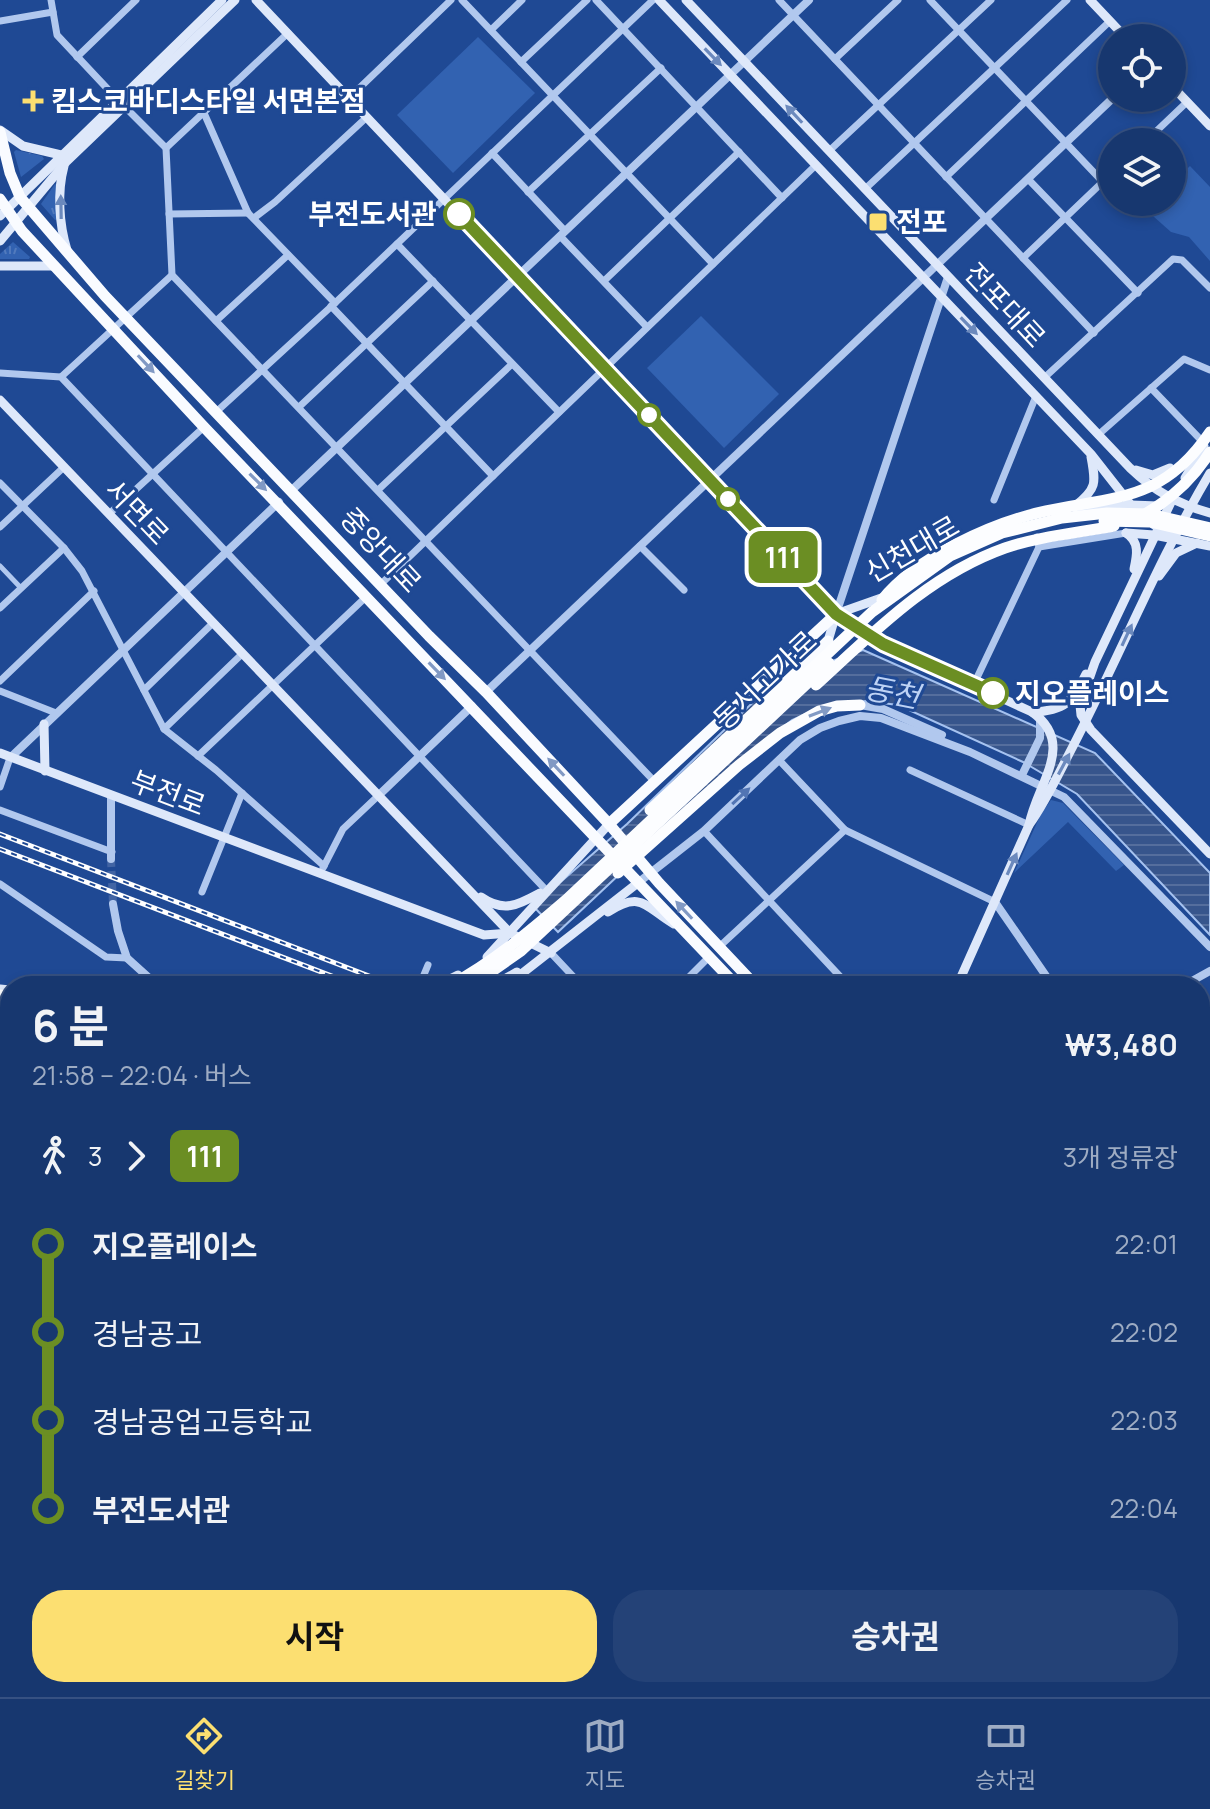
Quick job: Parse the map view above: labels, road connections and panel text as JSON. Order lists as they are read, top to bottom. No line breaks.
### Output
{"streets":{"highway":["동서고가로"],"main road":["전포대로","서면로","신천대로","중앙대로","부전로"]},"crossings":[["전포대로","신천대로"],["서면로","신천대로"],["서면로","중앙대로"],["서면로","부전로"],["신천대로","중앙대로"],["신천대로","동서고가로"],["신천대로","부전로"]],"water":["동천"],"places":{"health":["킴스코바디스타일 서면본점"],"other":["부전도서관","지오플레이스"],"transit":["전포"]},"lines":["bus line 111"],"page":{"on_map":"111","heading":["6 분","21:58 – 22:04 · 버스","₩3,480"],"legs":["3","111","3개 정류장"],"list":[{"name":"지오플레이스","value":"22:01"},{"name":"경남공고","value":"22:02"},{"name":"경남공업고등학교","value":"22:03"},{"name":"부전도서관","value":"22:04"}],"buttons":["시작","승차권"],"tabs":["길찾기","지도","승차권"]}}
